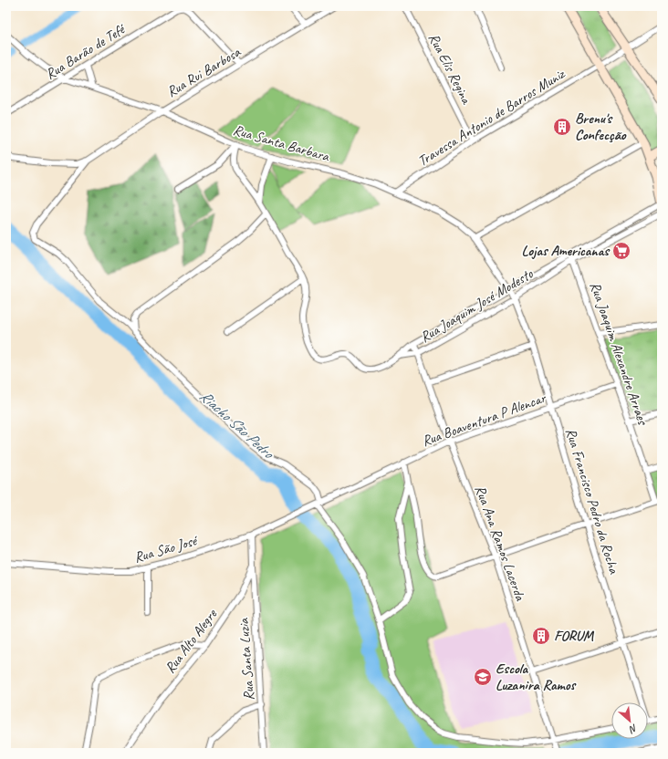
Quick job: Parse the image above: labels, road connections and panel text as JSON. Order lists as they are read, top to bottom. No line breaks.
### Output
{"streets":{"street":["Rua Barão de Tefé","Rua Elis Regina","Rua Rui Barbosa","Travessa Antonio de Barros Muniz","Rua Santa Barbara","Rua Joaquim José Modesto","Rua Joaquim Alexandre Arraes","Rua Boaventura P Alencar","Rua Francisco Pedro da Rocha","Rua Ana Ramos Lacerda","Rua São José","Rua Alto Alegre","Rua Santa Luzia"]},"crossings":[["Rua Barão de Tefé","Rua Rui Barbosa"],["Rua Barão de Tefé","Rua Santa Barbara"],["Rua Elis Regina","Travessa Antonio de Barros Muniz"],["Rua Rui Barbosa","Rua Santa Barbara"],["Travessa Antonio de Barros Muniz","Rua Santa Barbara"],["Rua Santa Barbara","Rua Joaquim José Modesto"],["Rua Santa Barbara","Rua Francisco Pedro da Rocha"],["Rua Joaquim José Modesto","Rua Joaquim Alexandre Arraes"],["Rua Joaquim José Modesto","Rua Francisco Pedro da Rocha"],["Rua Joaquim José Modesto","Rua Ana Ramos Lacerda"],["Rua Joaquim Alexandre Arraes","Rua Boaventura P Alencar"],["Rua Boaventura P Alencar","Rua Francisco Pedro da Rocha"],["Rua Boaventura P Alencar","Rua Ana Ramos Lacerda"],["Rua Boaventura P Alencar","Rua São José"],["Rua São José","Rua Alto Alegre"],["Rua Alto Alegre","Rua Santa Luzia"]],"water":["Riacho São Pedro"],"places":{"building":["Brenu's Confecção","FORUM"],"supermarket":["Lojas Americanas"],"school or university":["Escola Luzanira Ramos"]},"north":"bottom right"}
